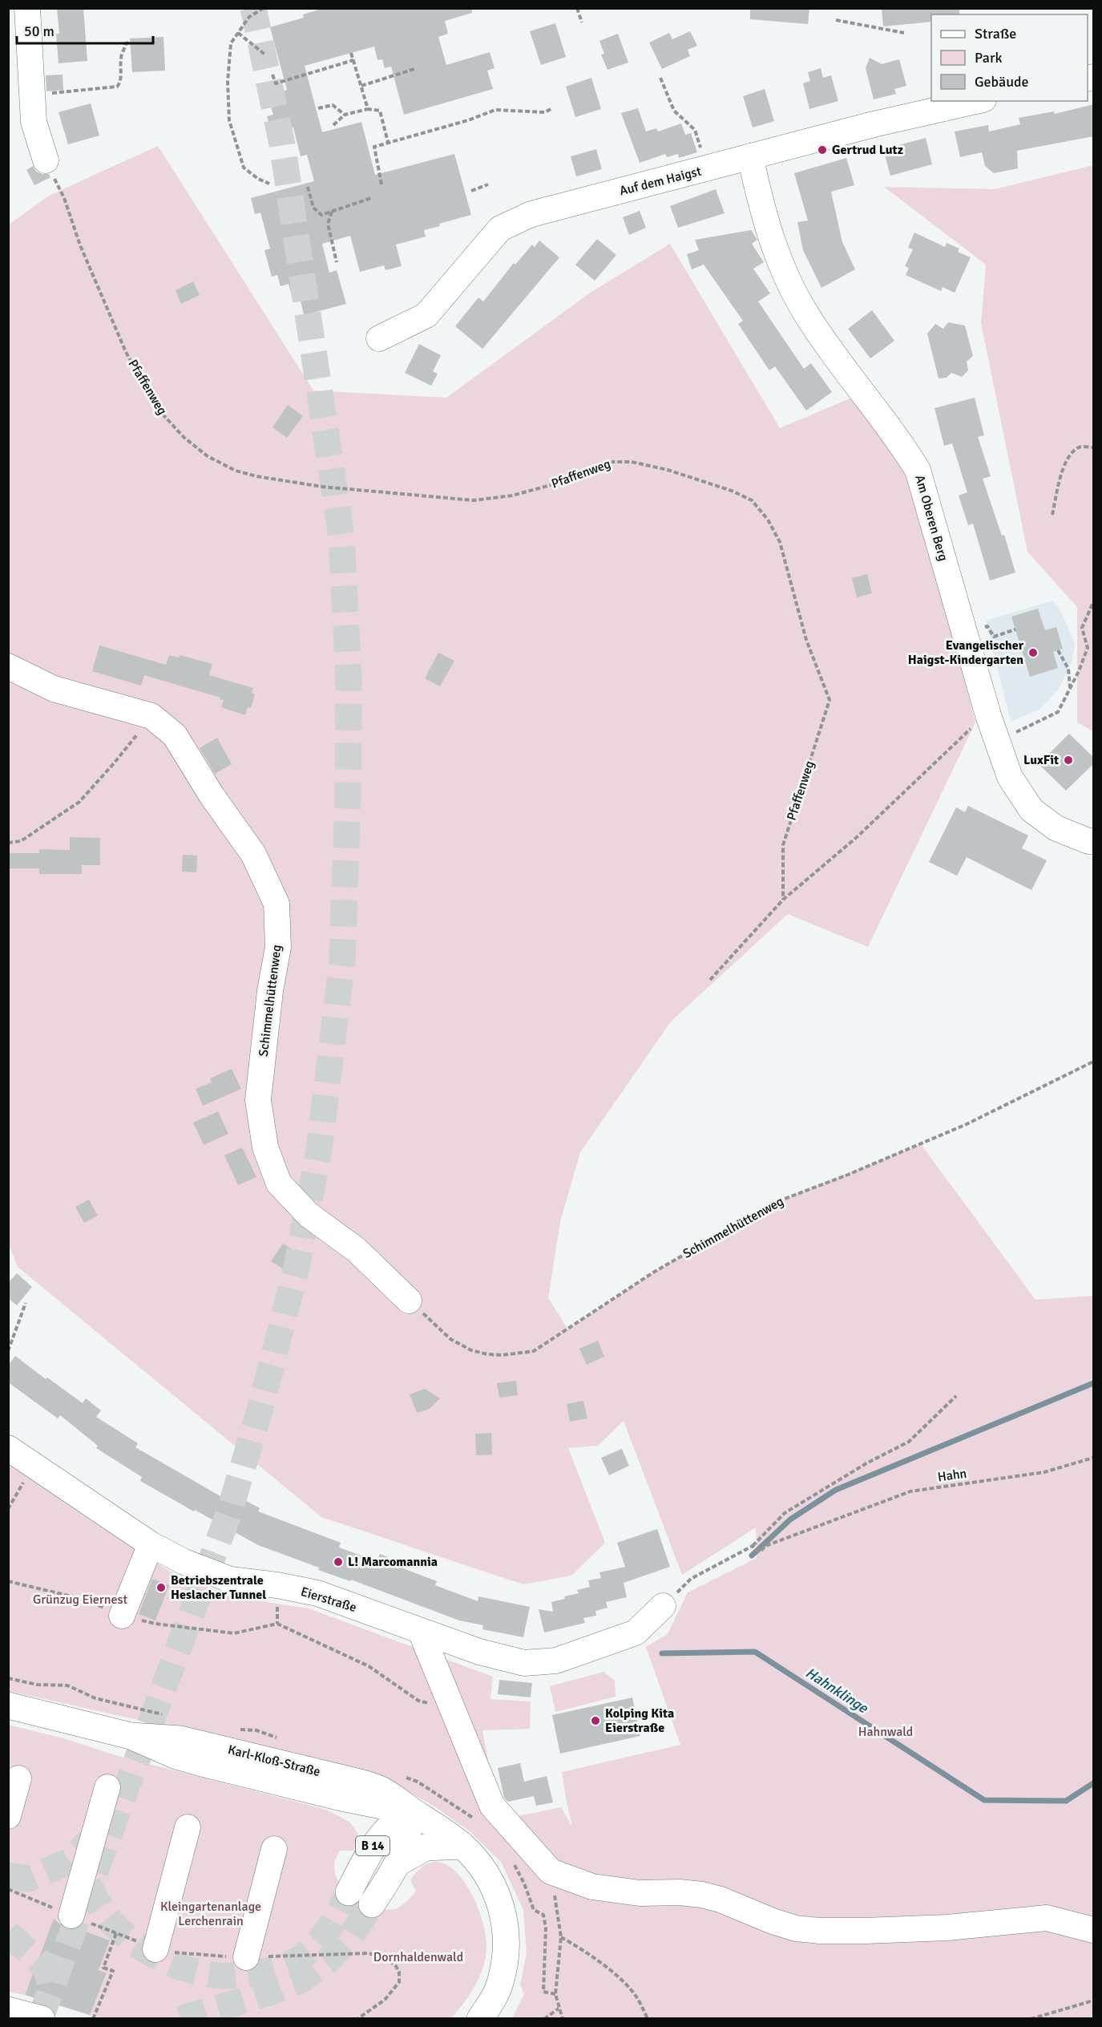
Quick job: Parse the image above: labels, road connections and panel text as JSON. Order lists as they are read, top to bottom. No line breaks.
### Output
{"streets":{"main road":["Karl-Kloß-Straße","B 14"],"street":["Auf dem Haigst","Am Oberen Berg","Schimmelhüttenweg","Eierstraße"],"path":["Pfaffenweg","Hahn"]},"crossings":[["Auf dem Haigst","Am Oberen Berg"],["Karl-Kloß-Straße","B 14"]],"water":["Hahnklinge"],"parks":["Grünzug Eiernest","Hahnwald","Kleingartenanlage Lerchenrain","Dornhaldenwald"],"places":["Gertrud Lutz","Evangelischer Haigst-Kindergarten","LuxFit","L! Marcomannia","Betriebszentrale Heslacher Tunnel","Kolping Kita Eierstraße"],"legend":["Straße","Park","Gebäude"],"scale_bar":"50 m"}
